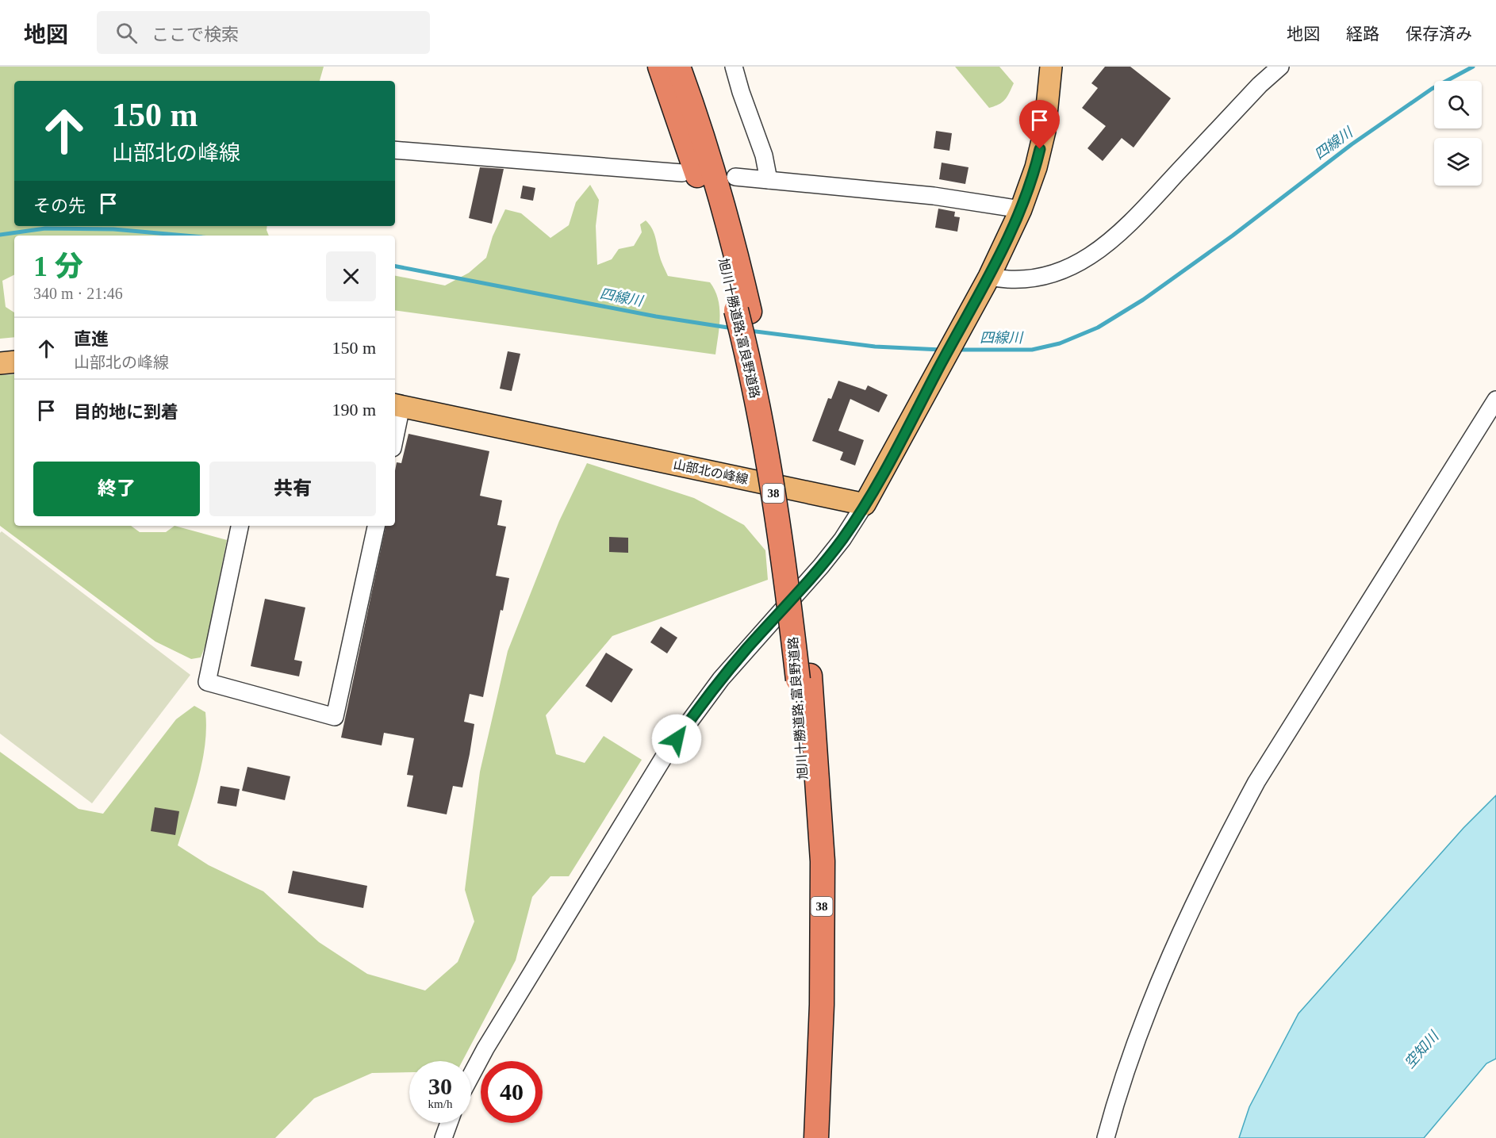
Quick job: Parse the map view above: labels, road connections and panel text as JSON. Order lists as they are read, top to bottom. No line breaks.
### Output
{"streets":{"highway":["旭川十勝道路;富良野道路","38"],"main road":["山部北の峰線"]},"water":["四線川","空知川"],"page":{"header":"地図","search":"ここで検索","nav":["地図","経路","保存済み"],"turn":["150 m","山部北の峰線"],"then":"その先","heading":["1 分","340 m · 21:46"],"list":[{"name":"直進","note":"山部北の峰線","value":"150 m"},{"name":"目的地に到着","value":"190 m"}],"buttons":["終了","共有"],"speed":"30 km/h","limit":"40"}}
